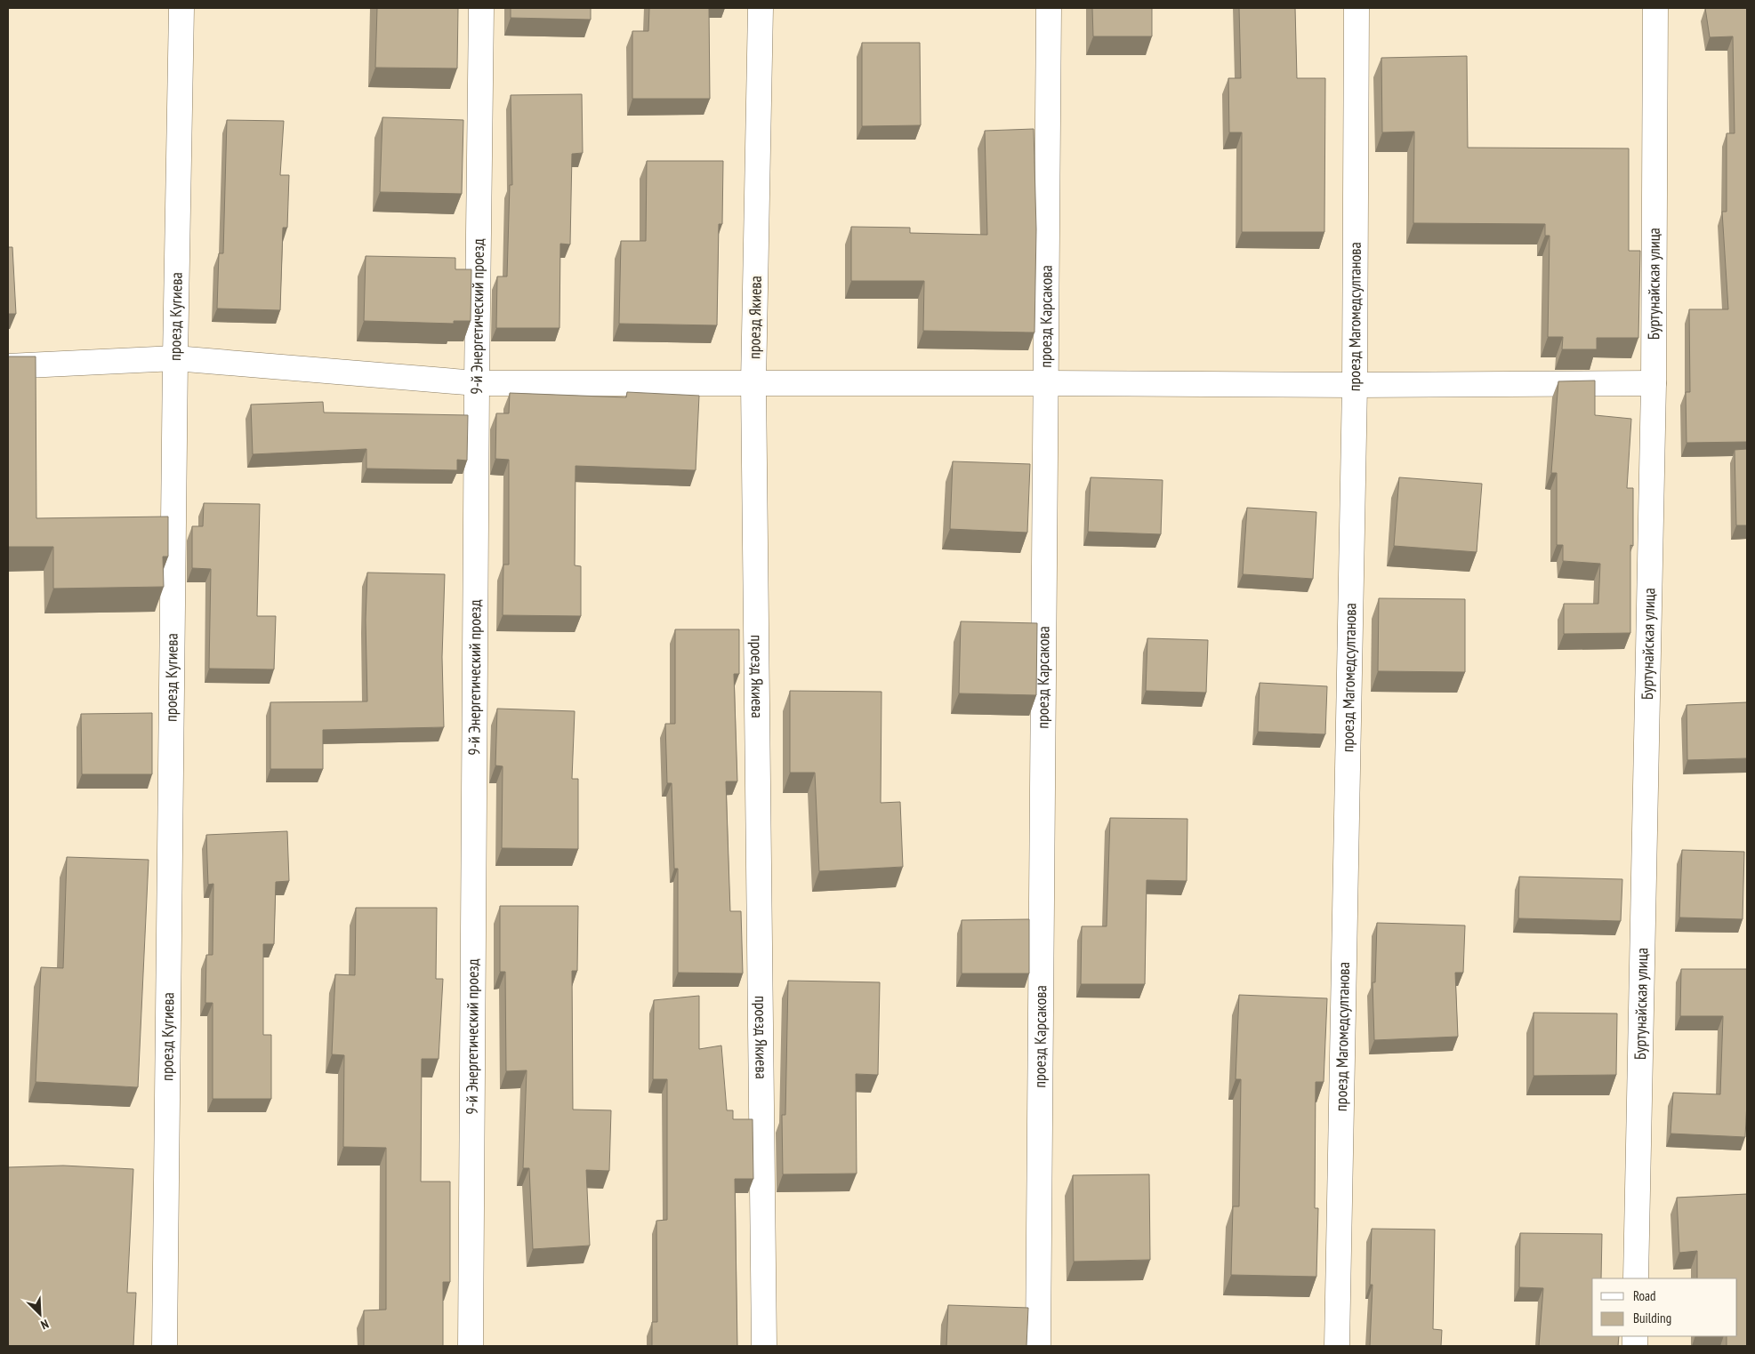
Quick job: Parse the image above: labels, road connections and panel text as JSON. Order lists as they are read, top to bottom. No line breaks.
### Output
{"streets":{"street":["Буртунайская улица","проезд Кугиева","9-й Энергетический проезд","проезд Якиева","проезд Карсакова","проезд Магомедсултанова"]},"legend":["Road","Building"],"north":"bottom right"}
